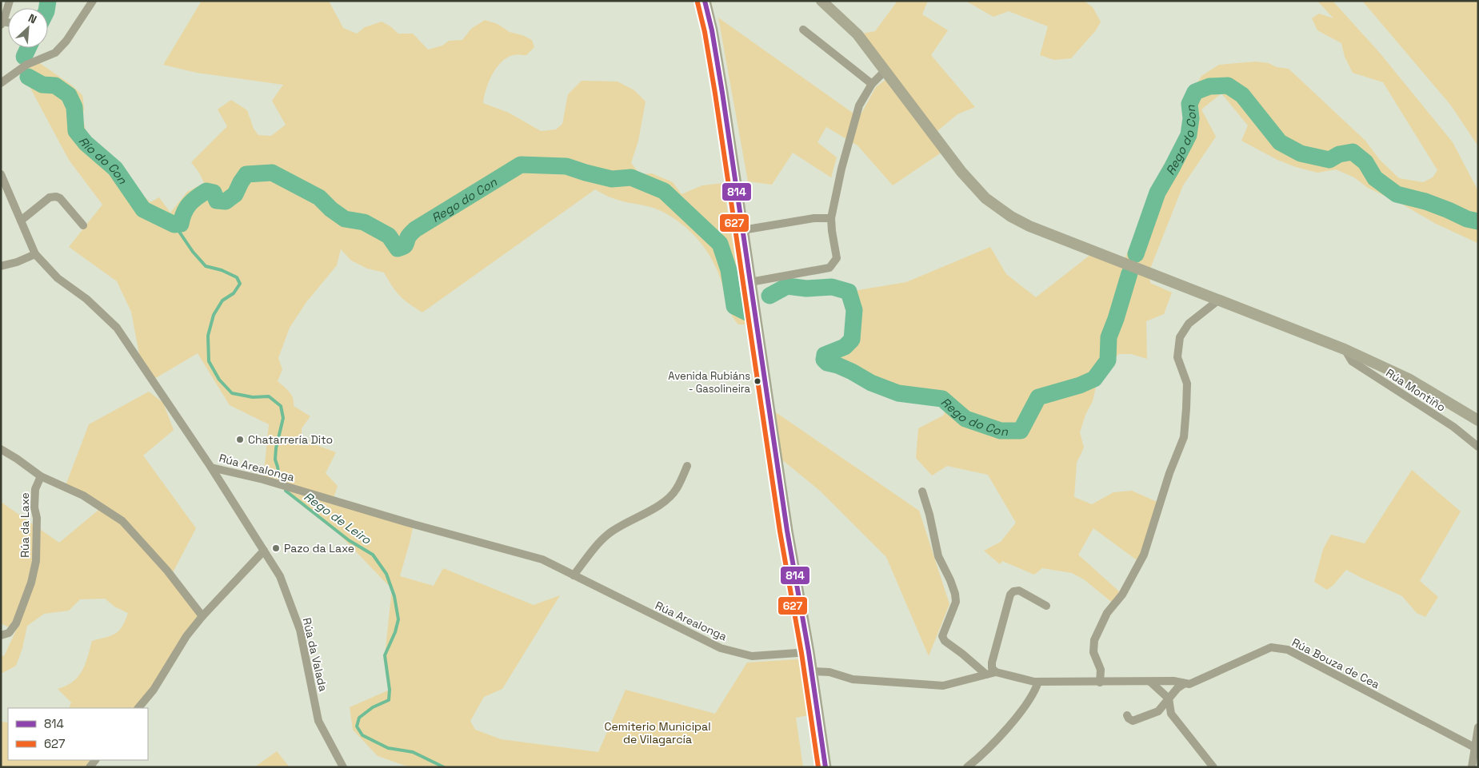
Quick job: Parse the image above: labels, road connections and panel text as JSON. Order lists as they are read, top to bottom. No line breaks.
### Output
{"streets":{"street":["Rúa Montiño","Rúa Arealonga","Rúa da Laxe","Rúa da Valada","Rúa Bouza de Cea"]},"crossings":[["Rúa Arealonga","Rúa da Valada"]],"water":["Rego do Con","Río do Con","Rego de Leiro"],"parks":["Cemiterio Municipal de Vilagarcía"],"places":["Avenida Rubiáns - Gasolineira","Chatarrería Dito","Pazo da Laxe"],"lines":["transit line 814","transit line 627"],"legend":["814","627"],"north":"top right"}
